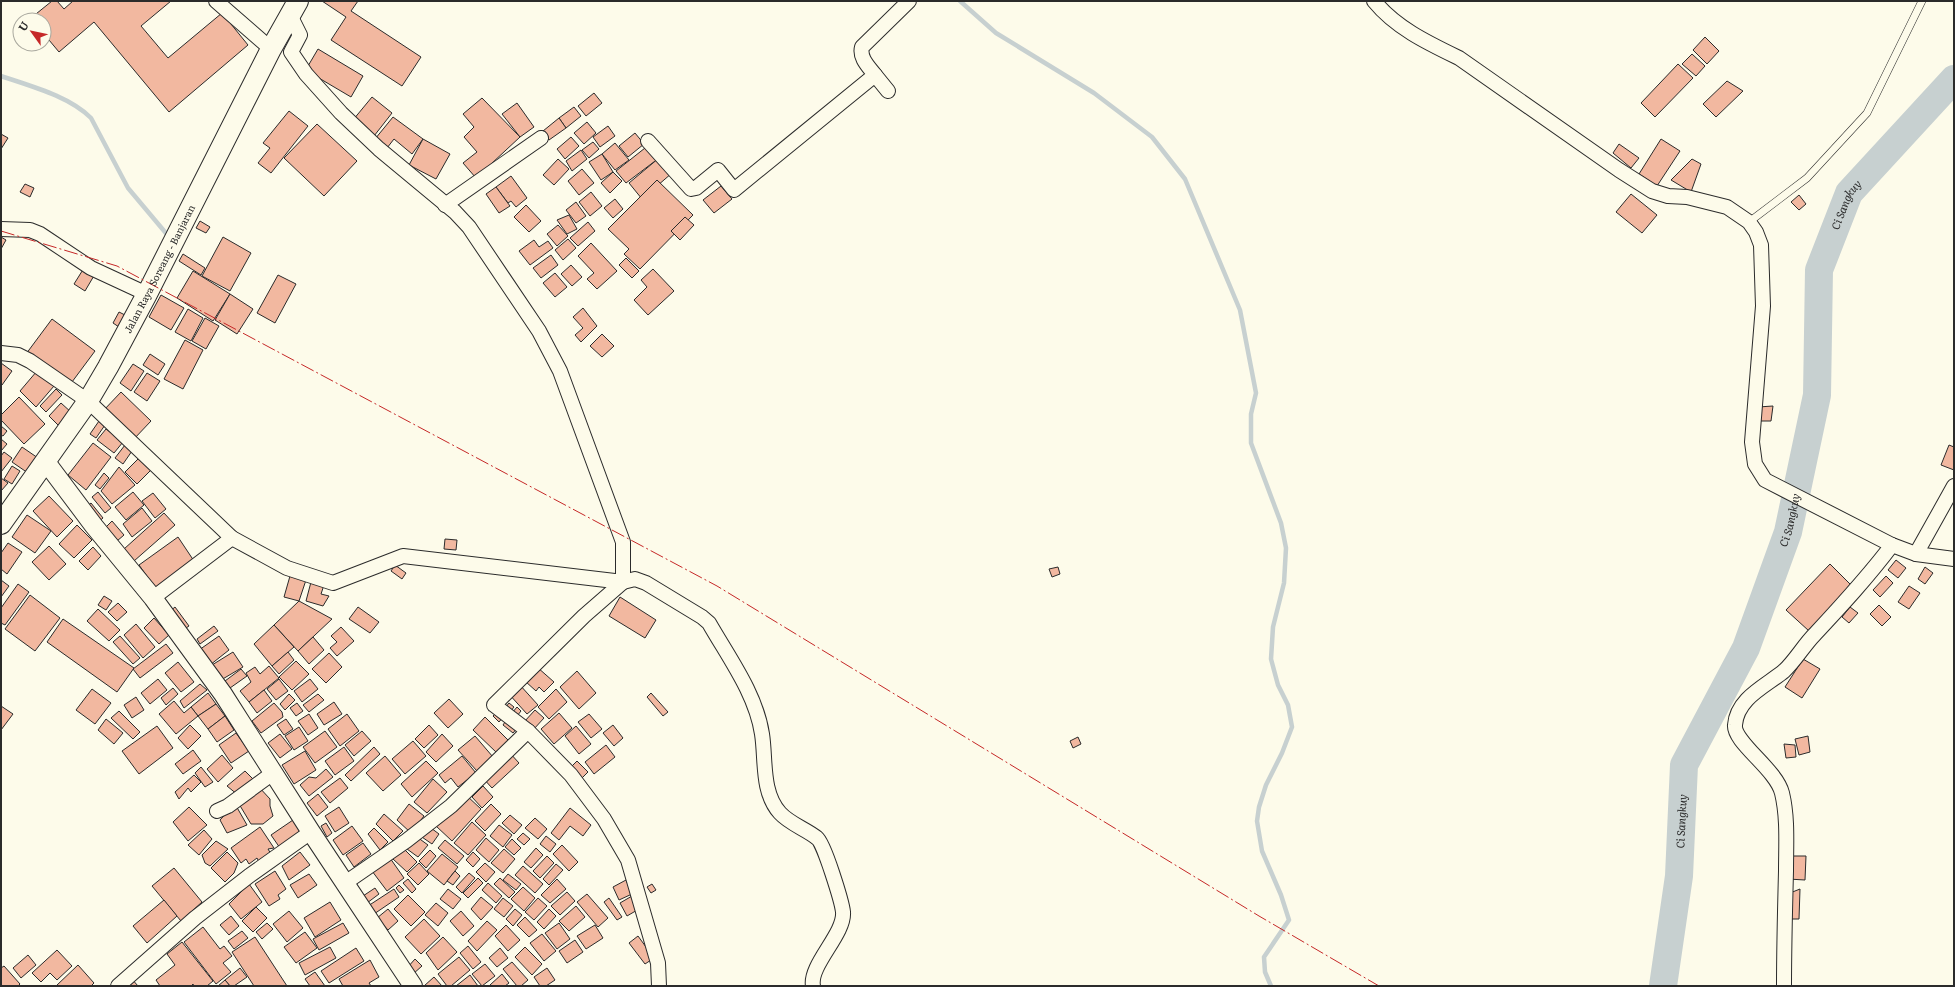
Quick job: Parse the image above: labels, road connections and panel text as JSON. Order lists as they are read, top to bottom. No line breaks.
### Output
{"streets":{"main road":["Jalan Raya Soreang - Banjaran"]},"water":["Ci Sangkuy"],"north":"top left"}
